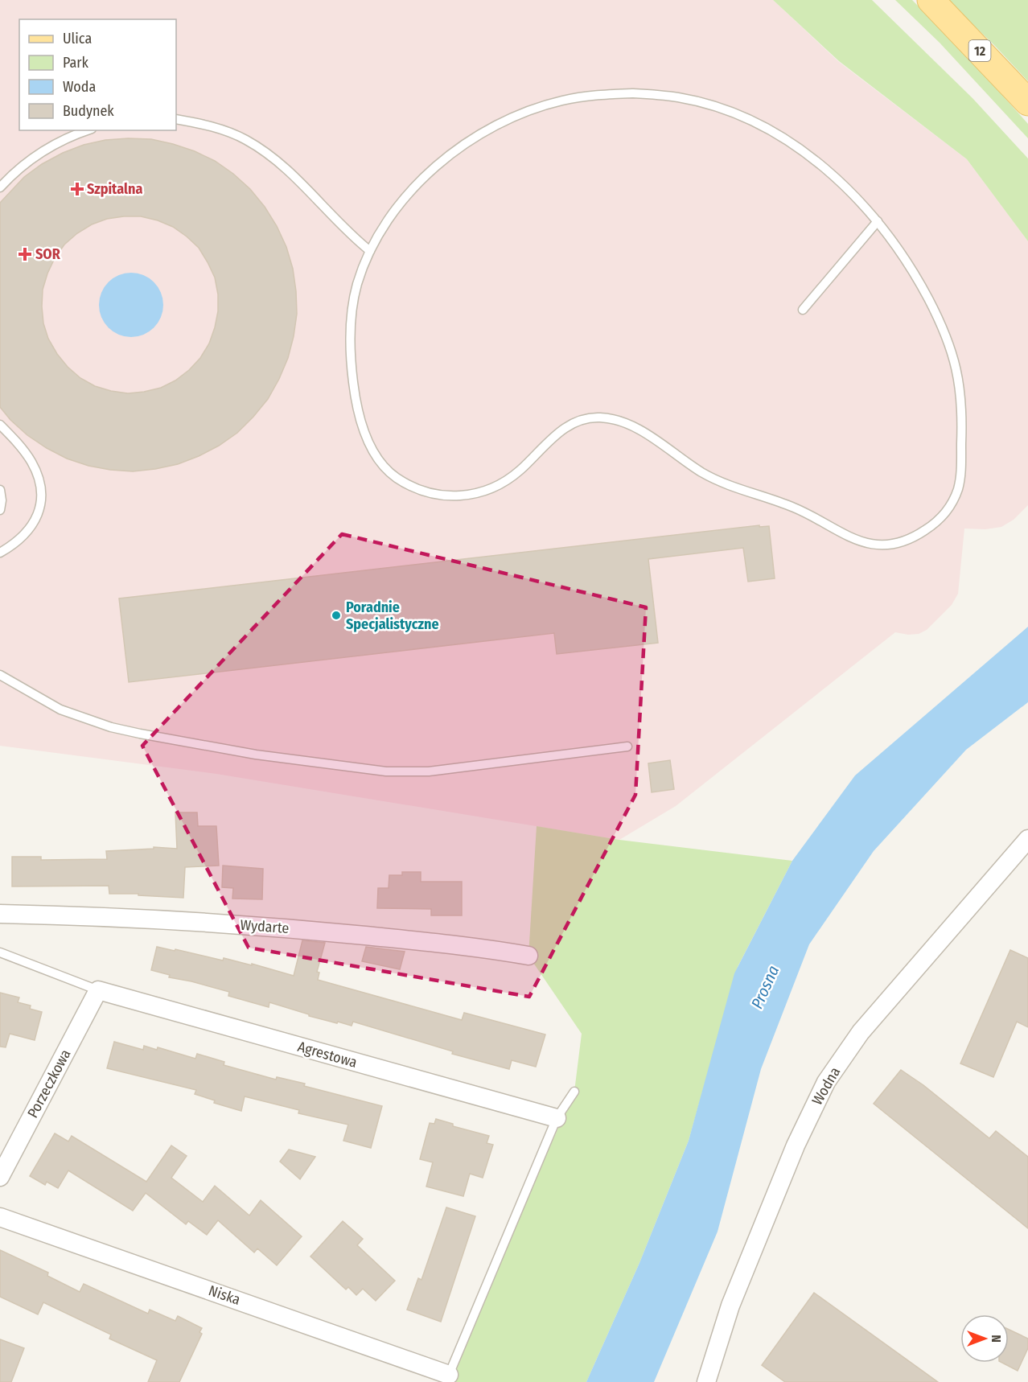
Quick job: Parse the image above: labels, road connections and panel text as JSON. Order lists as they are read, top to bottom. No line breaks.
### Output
{"streets":{"main road":["12"],"street":["Wydarte","Agrestowa","Porzeczkowa","Wodna","Niska"]},"crossings":[["Agrestowa","Porzeczkowa"]],"water":["Prosna"],"places":{"health":["Szpitalna","SOR"],"other":["Poradnie Specjalistyczne"]},"legend":["Ulica","Park","Woda","Budynek"],"north":"right"}
